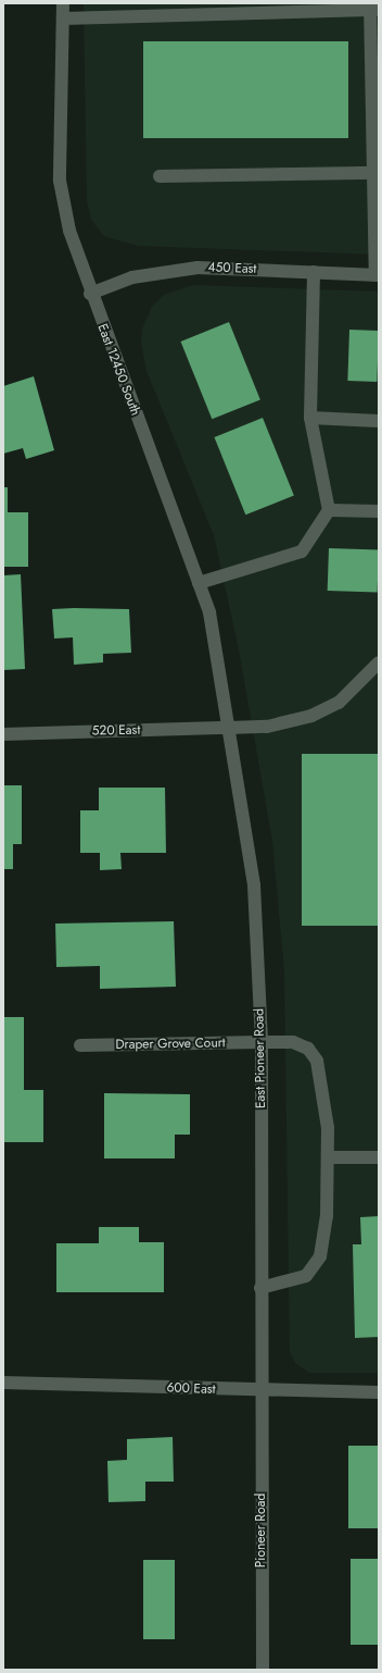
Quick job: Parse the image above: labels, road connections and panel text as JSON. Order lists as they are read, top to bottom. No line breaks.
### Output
{"streets":{"street":["450 East","East 12450 South","520 East","Draper Grove Court","East Pioneer Road","600 East","Pioneer Road"]},"crossings":[["450 East","East 12450 South"],["East 12450 South","520 East"],["East 12450 South","East Pioneer Road"],["520 East","East Pioneer Road"],["Draper Grove Court","East Pioneer Road"],["East Pioneer Road","600 East"],["East Pioneer Road","Pioneer Road"],["600 East","Pioneer Road"]]}
